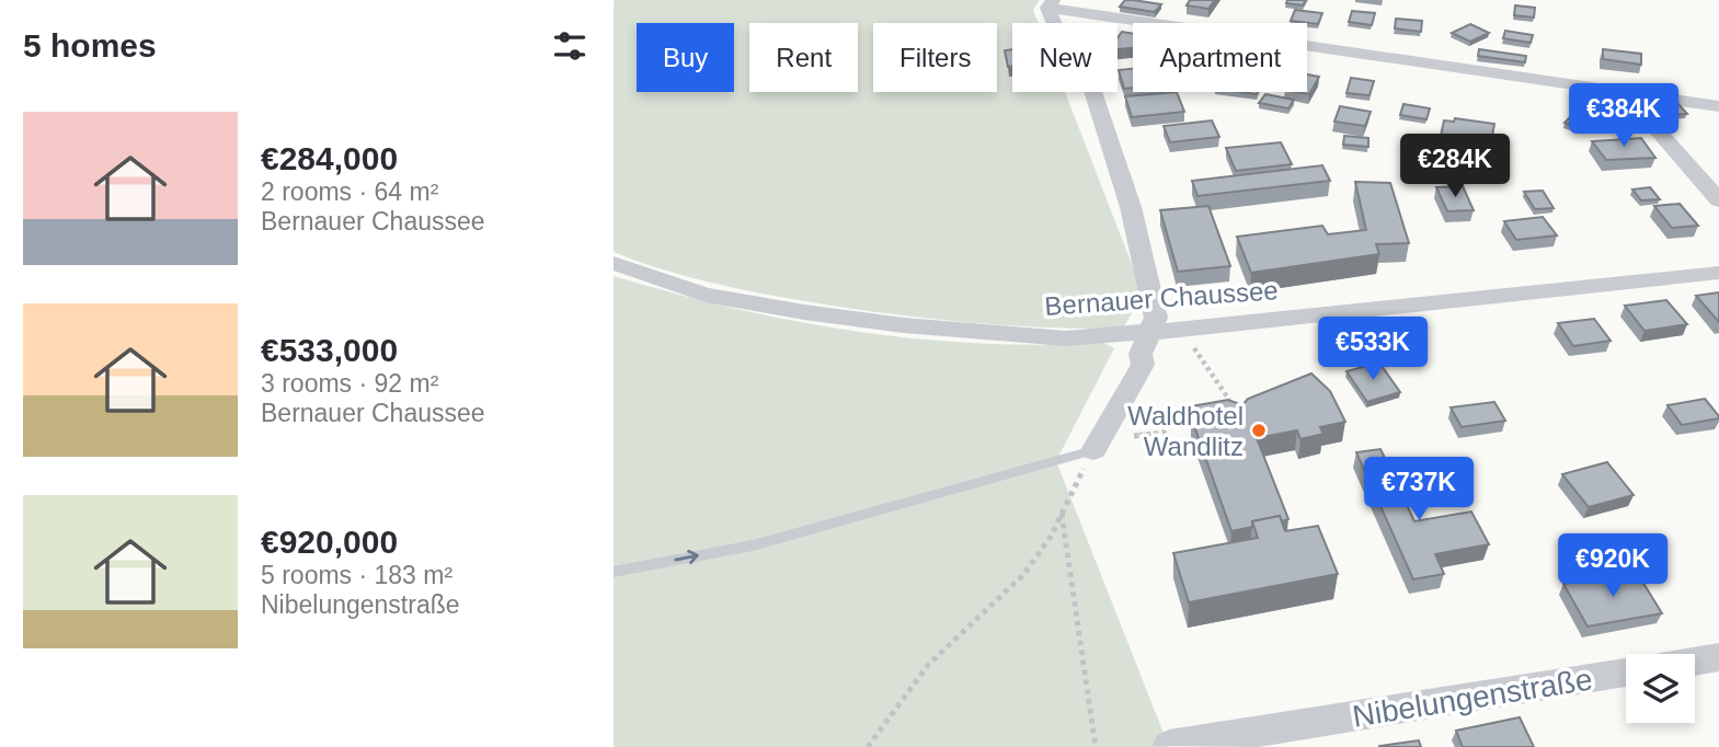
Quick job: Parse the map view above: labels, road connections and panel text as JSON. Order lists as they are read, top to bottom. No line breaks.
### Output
{"streets":{"street":["Bernauer Chaussee","Nibelungenstraße"]},"places":["Waldhotel Wandlitz"],"page":{"heading":"5 homes","chip":["Buy","Rent","Filters","New","Apartment"],"price":["€384K","€284K","€533K","€737K","€920K"],"list":[{"name":"€284,000","note":"2 rooms · 64 m² · Bernauer Chaussee"},{"name":"€533,000","note":"3 rooms · 92 m² · Bernauer Chaussee"},{"name":"€920,000","note":"5 rooms · 183 m² · Nibelungenstraße"}]}}
